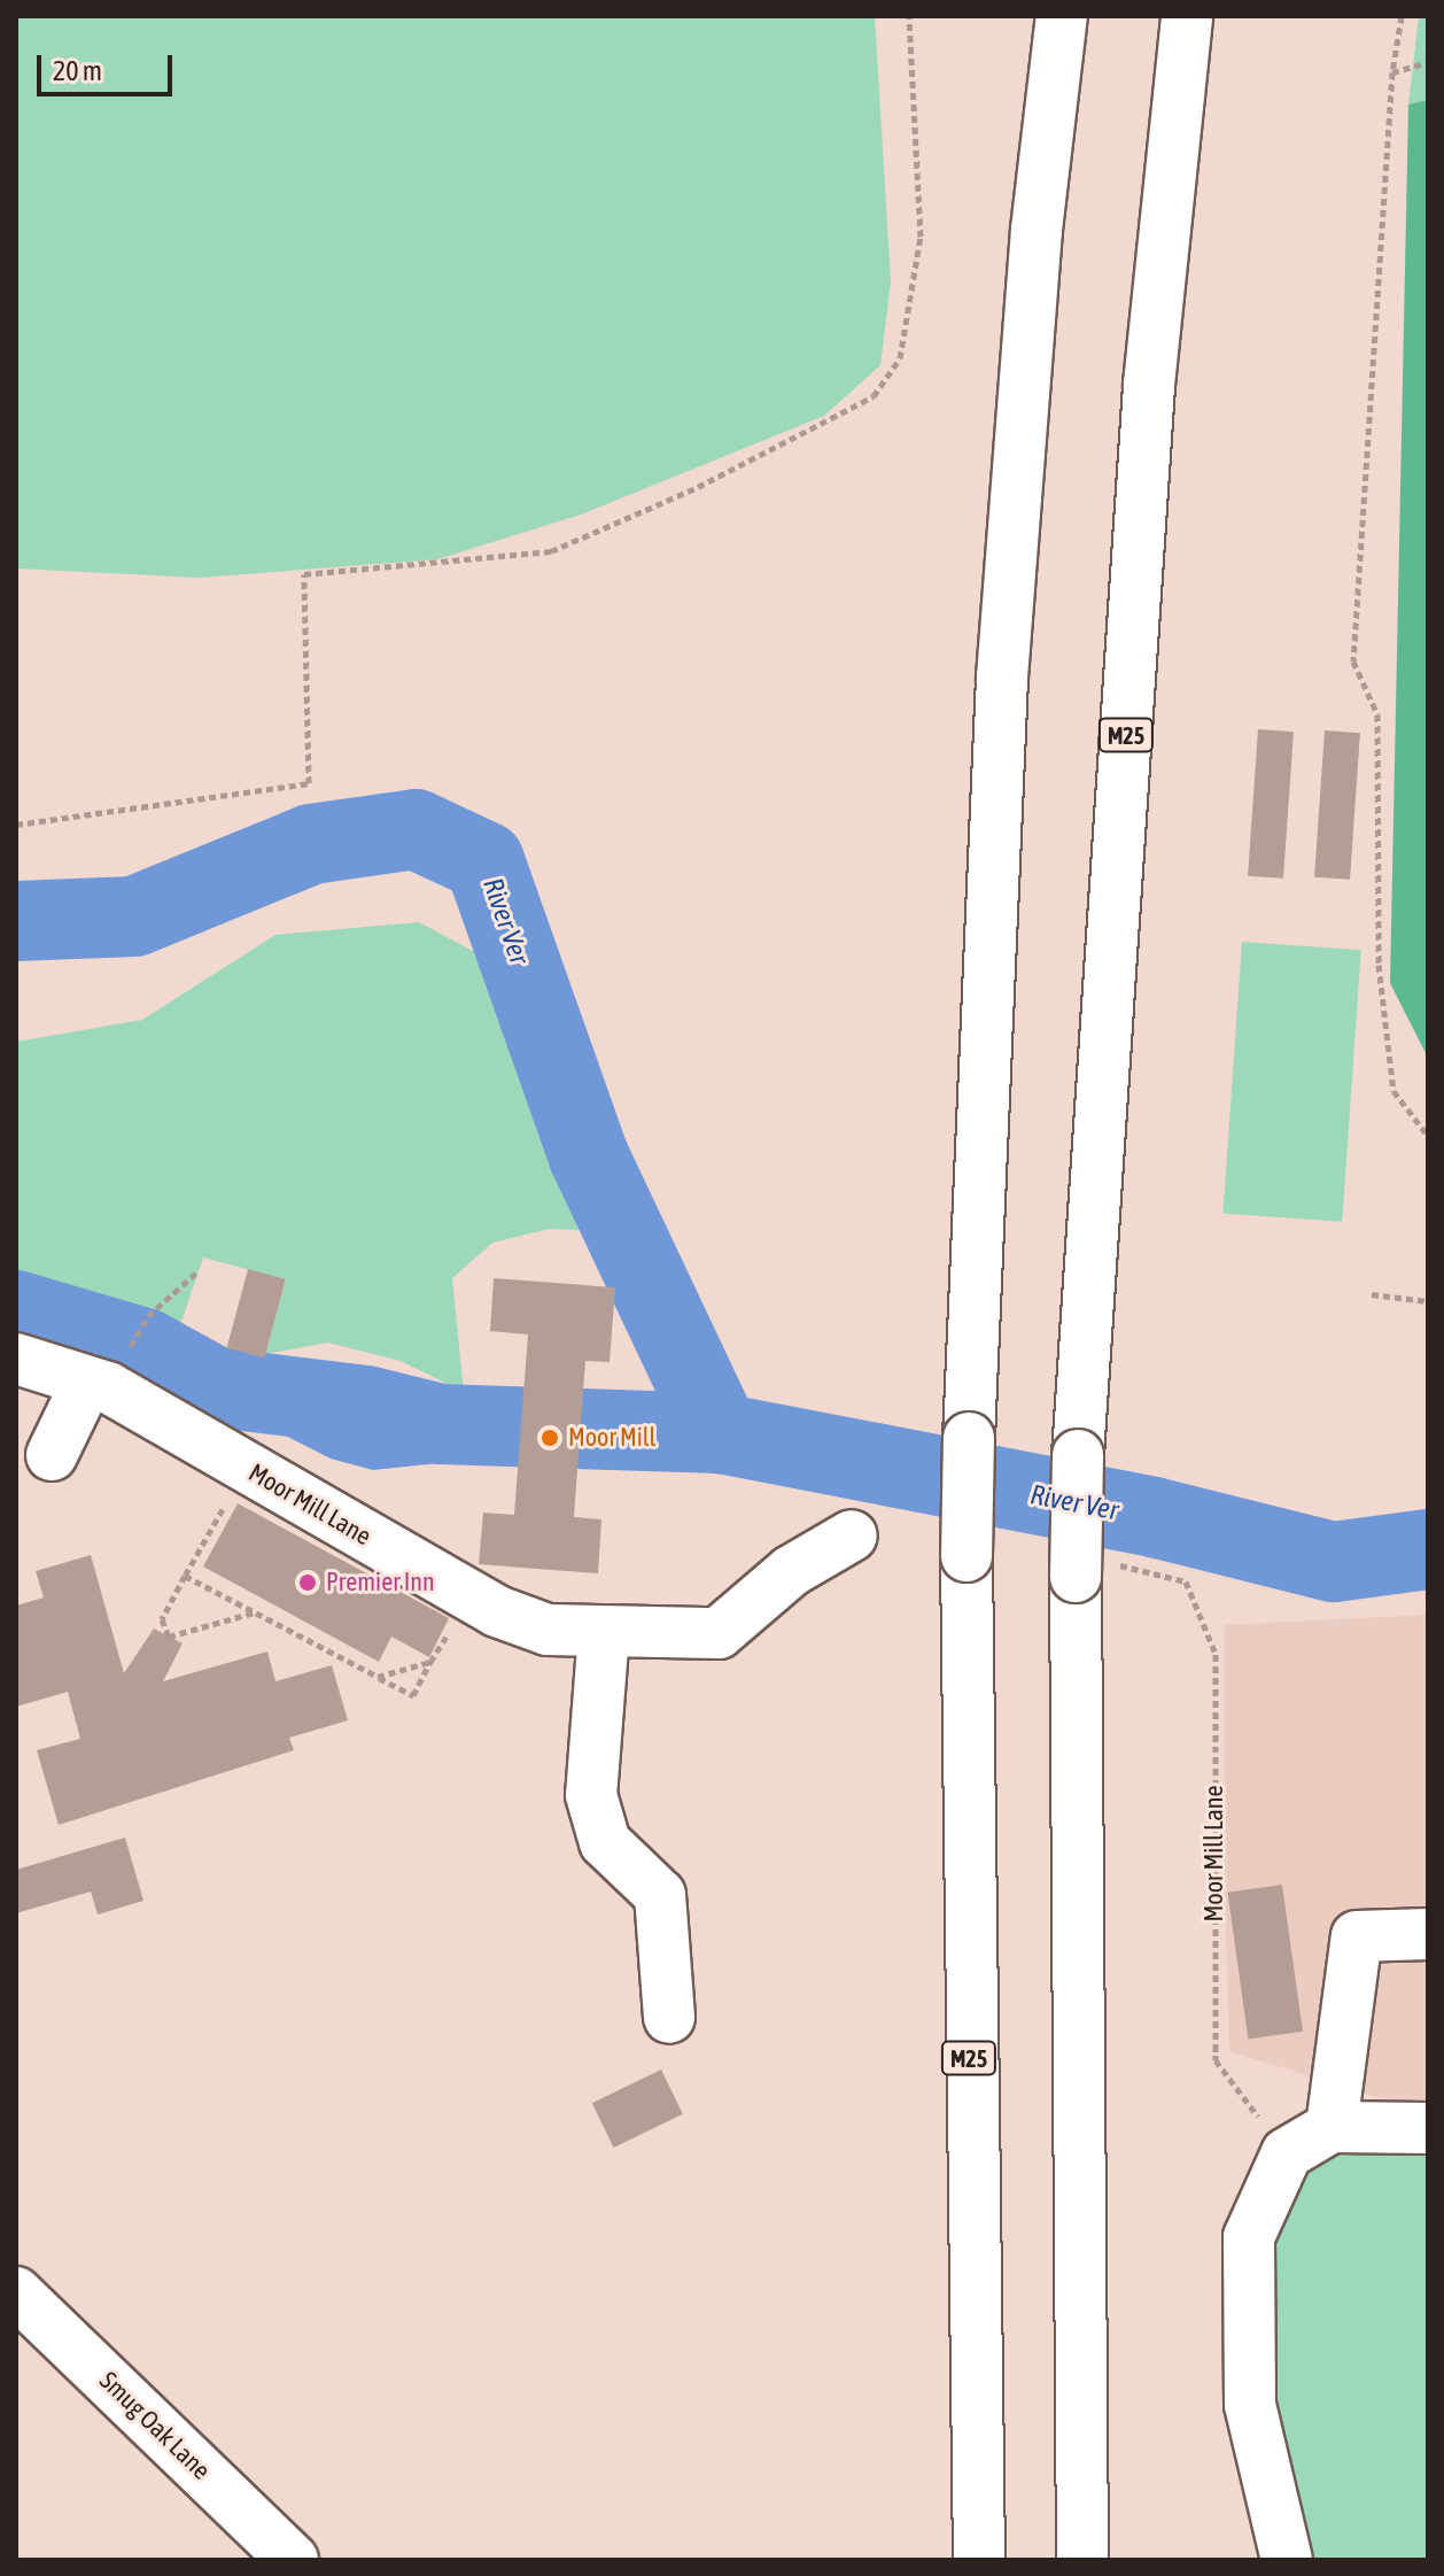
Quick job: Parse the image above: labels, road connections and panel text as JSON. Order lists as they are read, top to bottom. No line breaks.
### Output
{"streets":{"main road":["M25","Moor Mill Lane","Smug Oak Lane"]},"water":["River Ver"],"places":["Moor Mill","Premier Inn"],"scale_bar":"20 m"}
